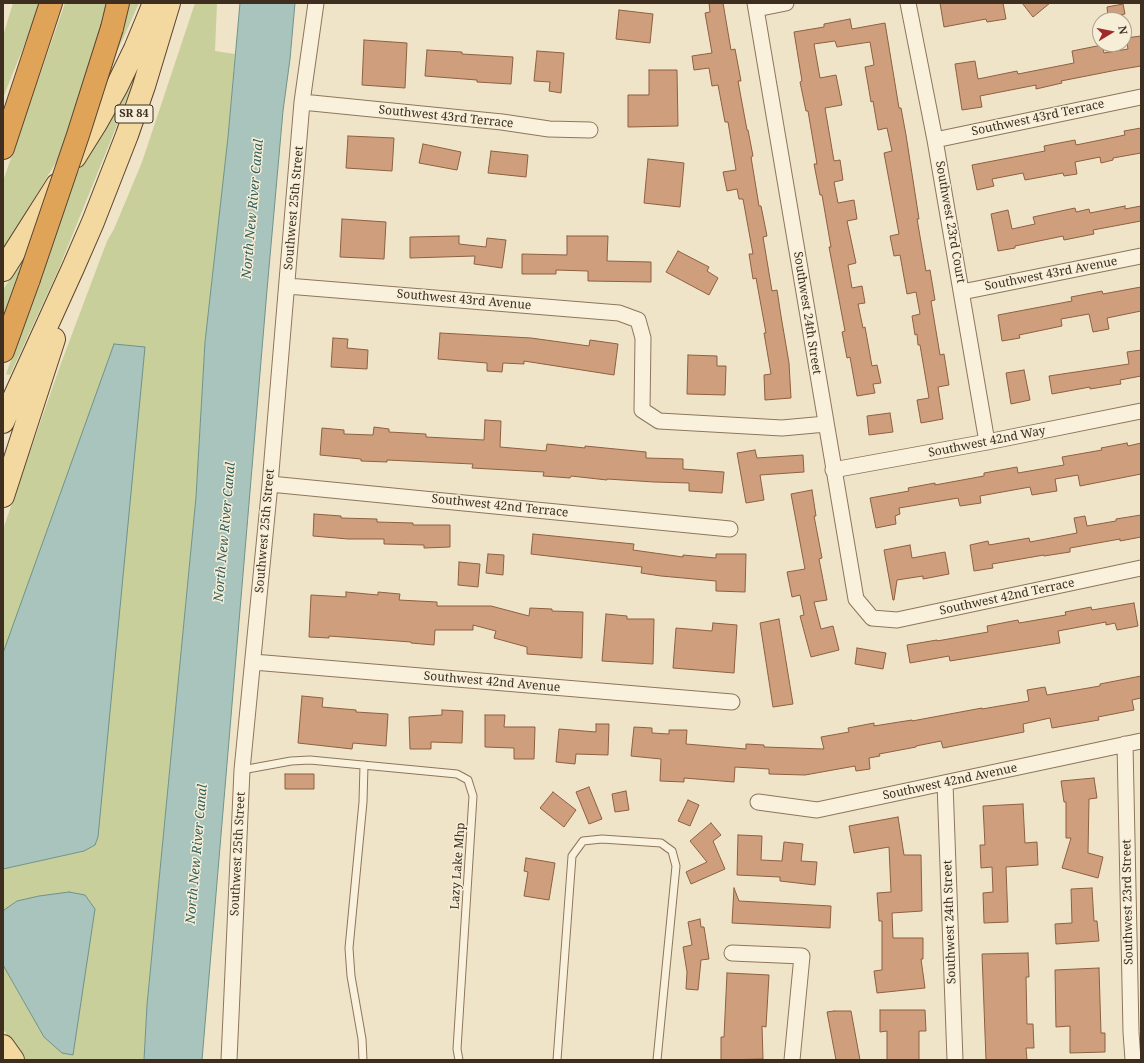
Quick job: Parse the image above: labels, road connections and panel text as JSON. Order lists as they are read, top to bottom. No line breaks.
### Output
{"streets":{"main road":["SR 84"],"street":["Southwest 43rd Terrace","Southwest 25th Street","Southwest 23rd Court","Southwest 43rd Avenue","Southwest 24th Street","Southwest 42nd Way","Southwest 42nd Terrace","Southwest 42nd Avenue","Southwest 23rd Street"],"lane":["Lazy Lake Mhp"]},"crossings":[["Southwest 43rd Terrace","Southwest 25th Street"],["Southwest 43rd Terrace","Southwest 23rd Court"],["Southwest 25th Street","Southwest 43rd Avenue"],["Southwest 25th Street","Southwest 42nd Terrace"],["Southwest 25th Street","Southwest 42nd Avenue"],["Southwest 25th Street","Lazy Lake Mhp"],["Southwest 23rd Court","Southwest 43rd Avenue"],["Southwest 23rd Court","Southwest 42nd Way"],["Southwest 43rd Avenue","Southwest 24th Street"],["Southwest 24th Street","Southwest 42nd Way"],["Southwest 24th Street","Southwest 42nd Terrace"],["Southwest 24th Street","Southwest 42nd Avenue"],["Southwest 42nd Avenue","Southwest 23rd Street"]],"water":["North New River Canal"],"north":"right"}
